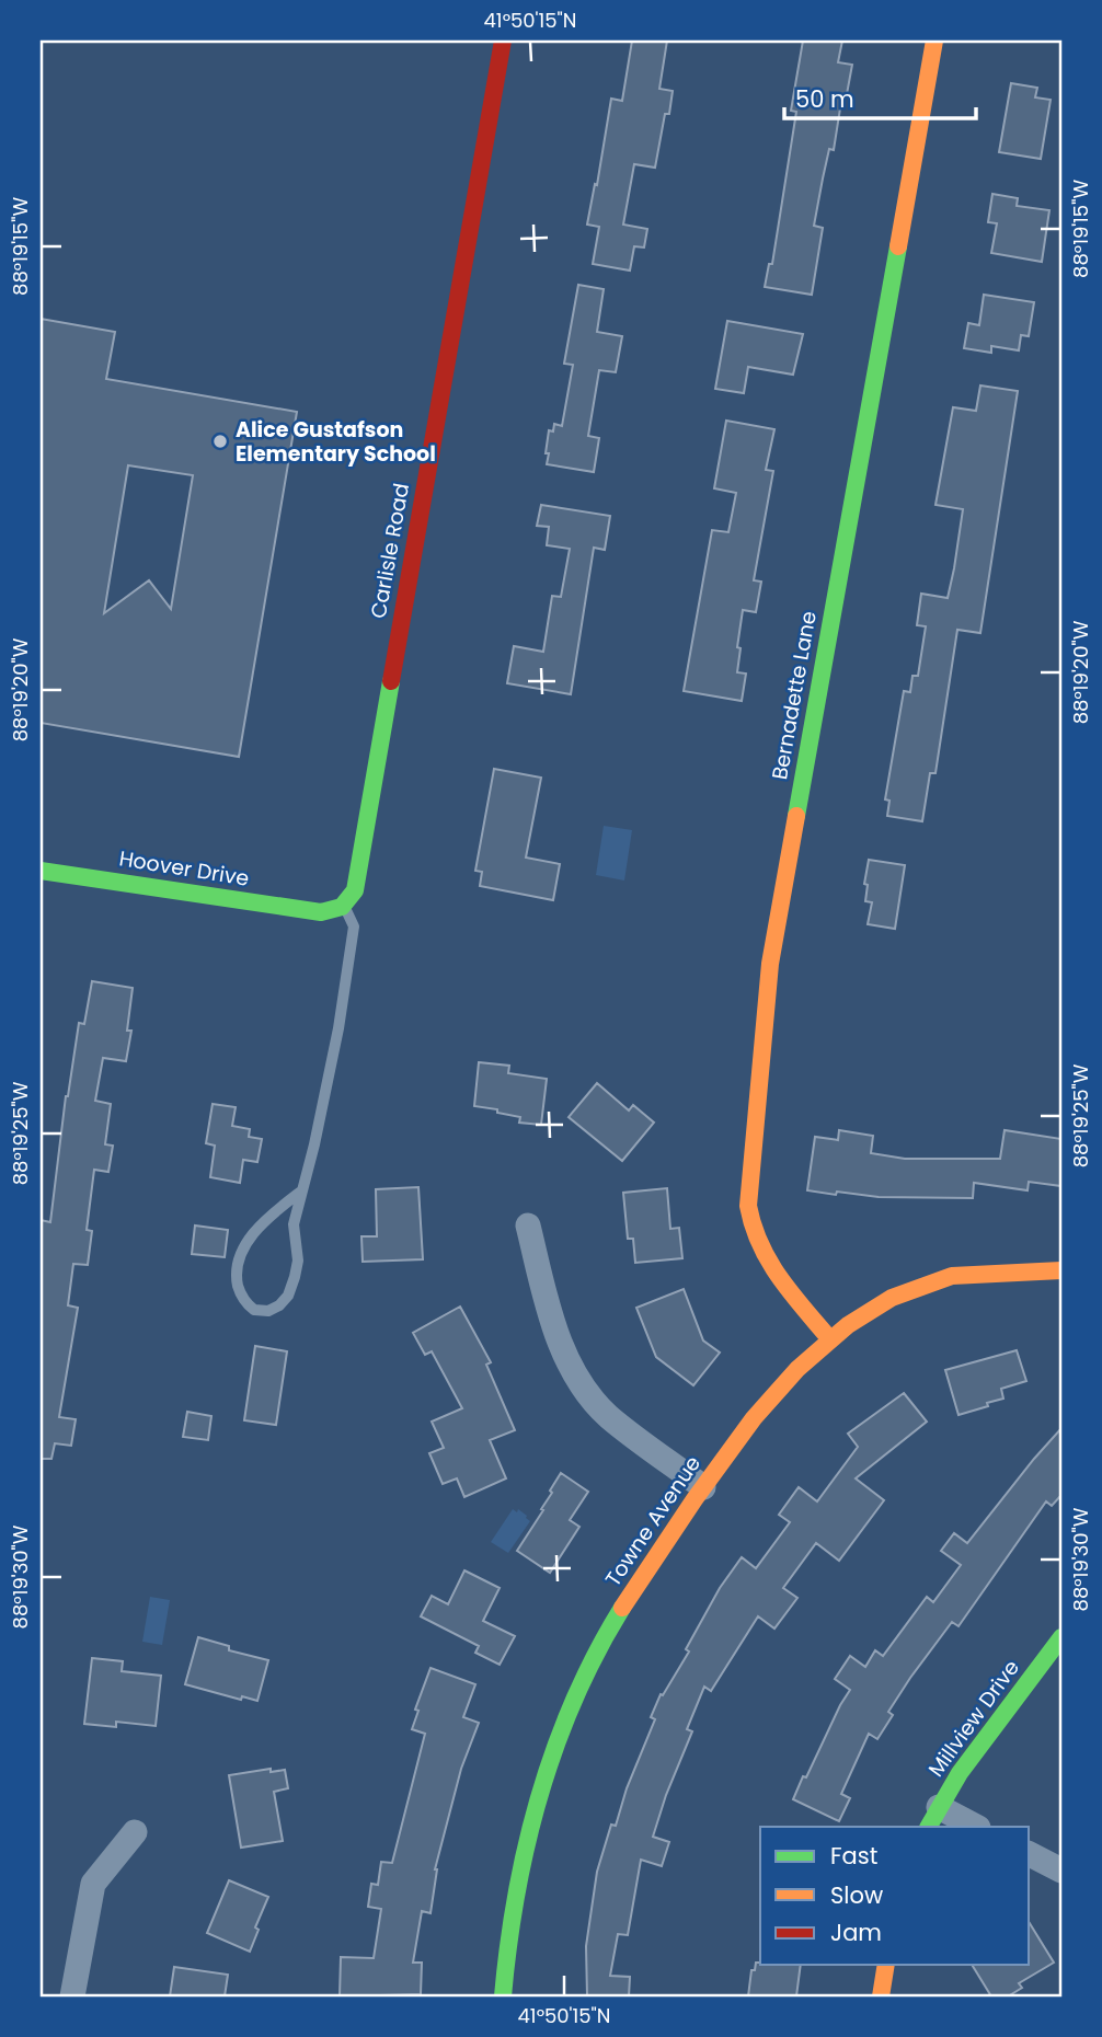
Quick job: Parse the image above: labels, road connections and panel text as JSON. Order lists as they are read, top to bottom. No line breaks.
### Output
{"streets":{"street":["Carlisle Road","Bernadette Lane","Hoover Drive","Towne Avenue","Millview Drive"]},"crossings":[["Carlisle Road","Hoover Drive"],["Bernadette Lane","Towne Avenue"]],"places":["Alice Gustafson Elementary School"],"legend":["Fast","Slow","Jam"],"scale_bar":"50 m","coordinates":["41°50'15\"N","88°19'15\"W","88°19'20\"W","88°19'25\"W","88°19'30\"W"]}
